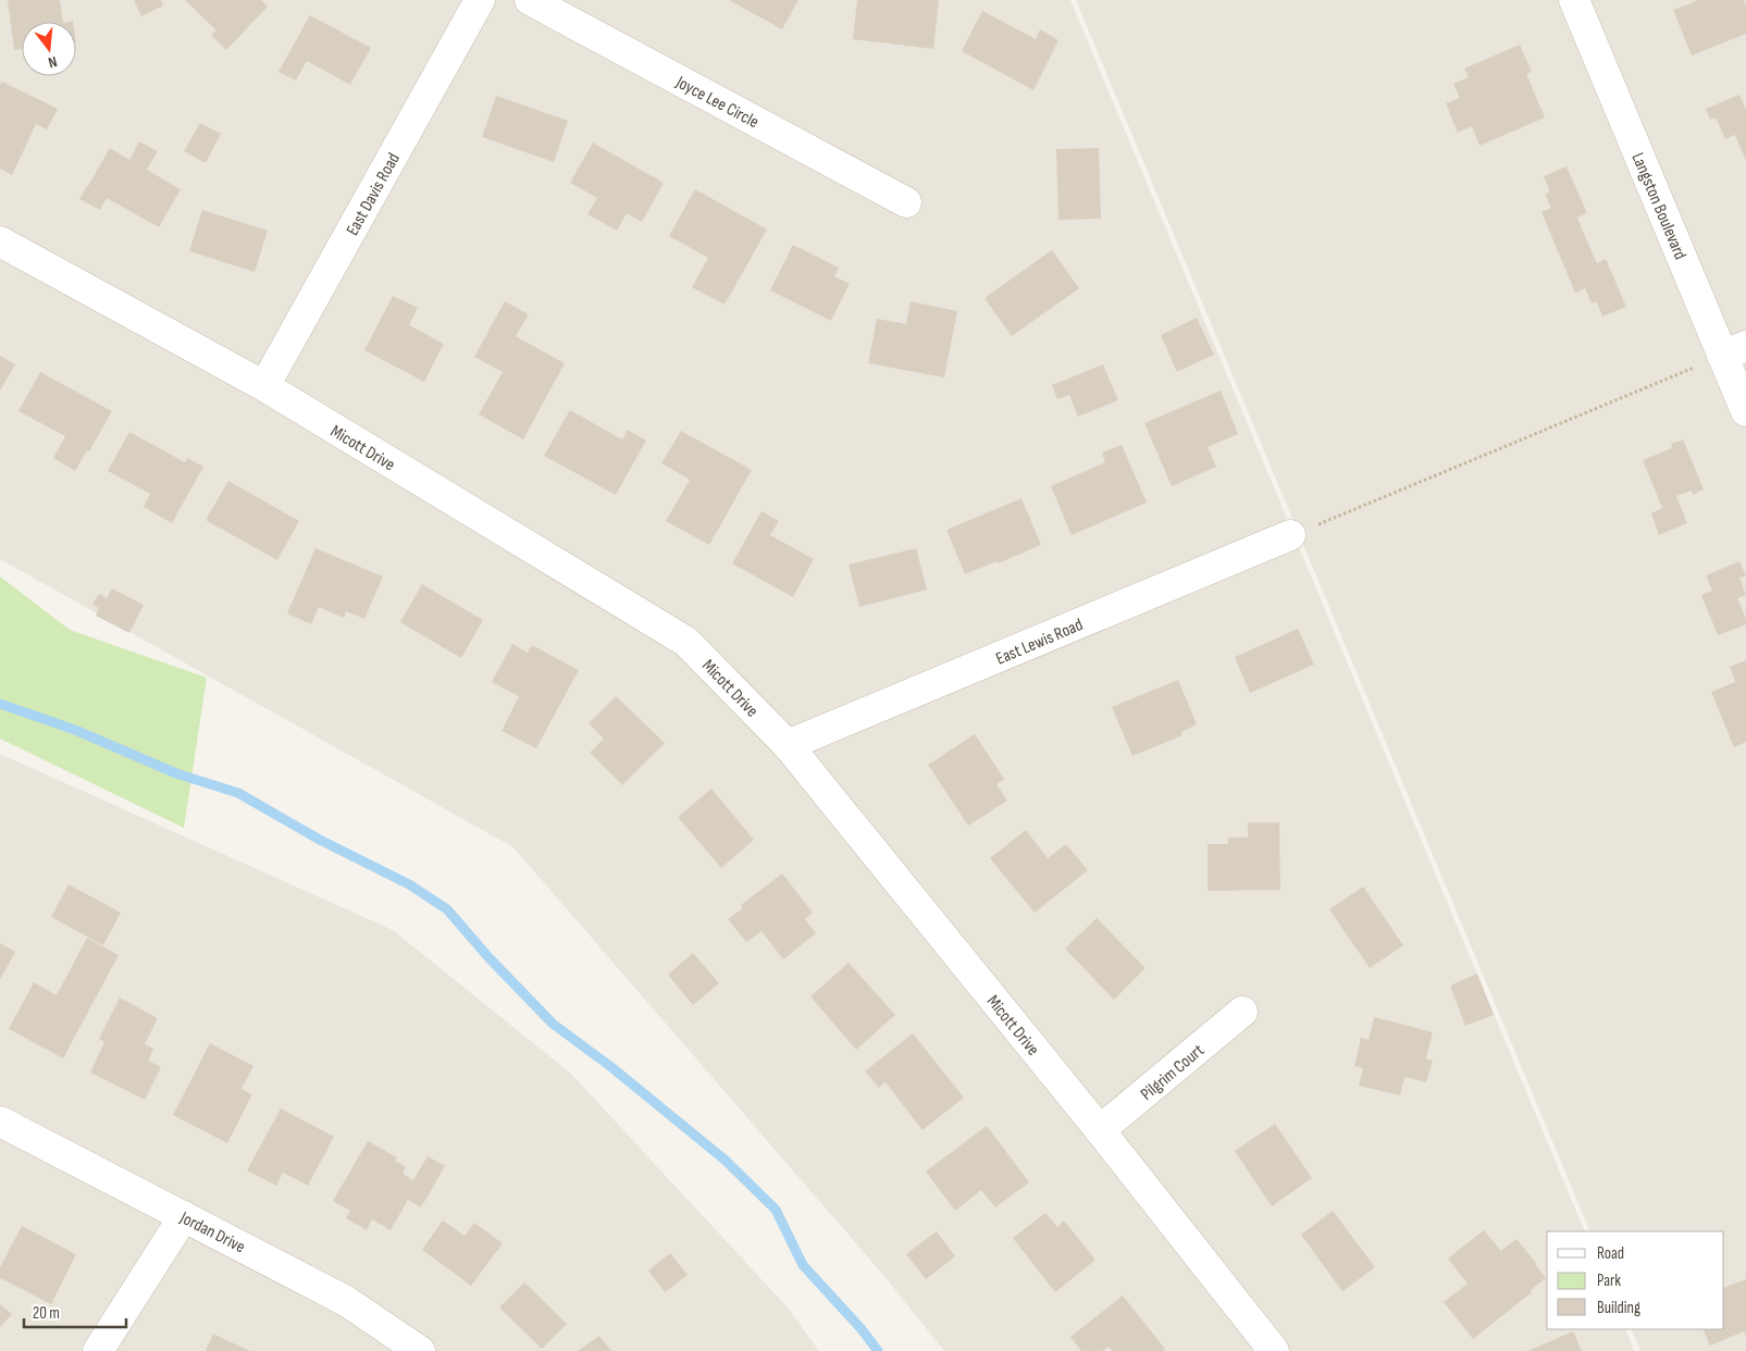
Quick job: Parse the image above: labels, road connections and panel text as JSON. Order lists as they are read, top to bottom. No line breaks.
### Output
{"streets":{"street":["Joyce Lee Circle","East Davis Road","Langston Boulevard","Micott Drive","East Lewis Road","Pilgrim Court","Jordan Drive"]},"crossings":[["East Davis Road","Micott Drive"],["Micott Drive","East Lewis Road"],["Micott Drive","Pilgrim Court"]],"legend":["Road","Park","Building"],"scale_bar":"20 m","north":"bottom"}
